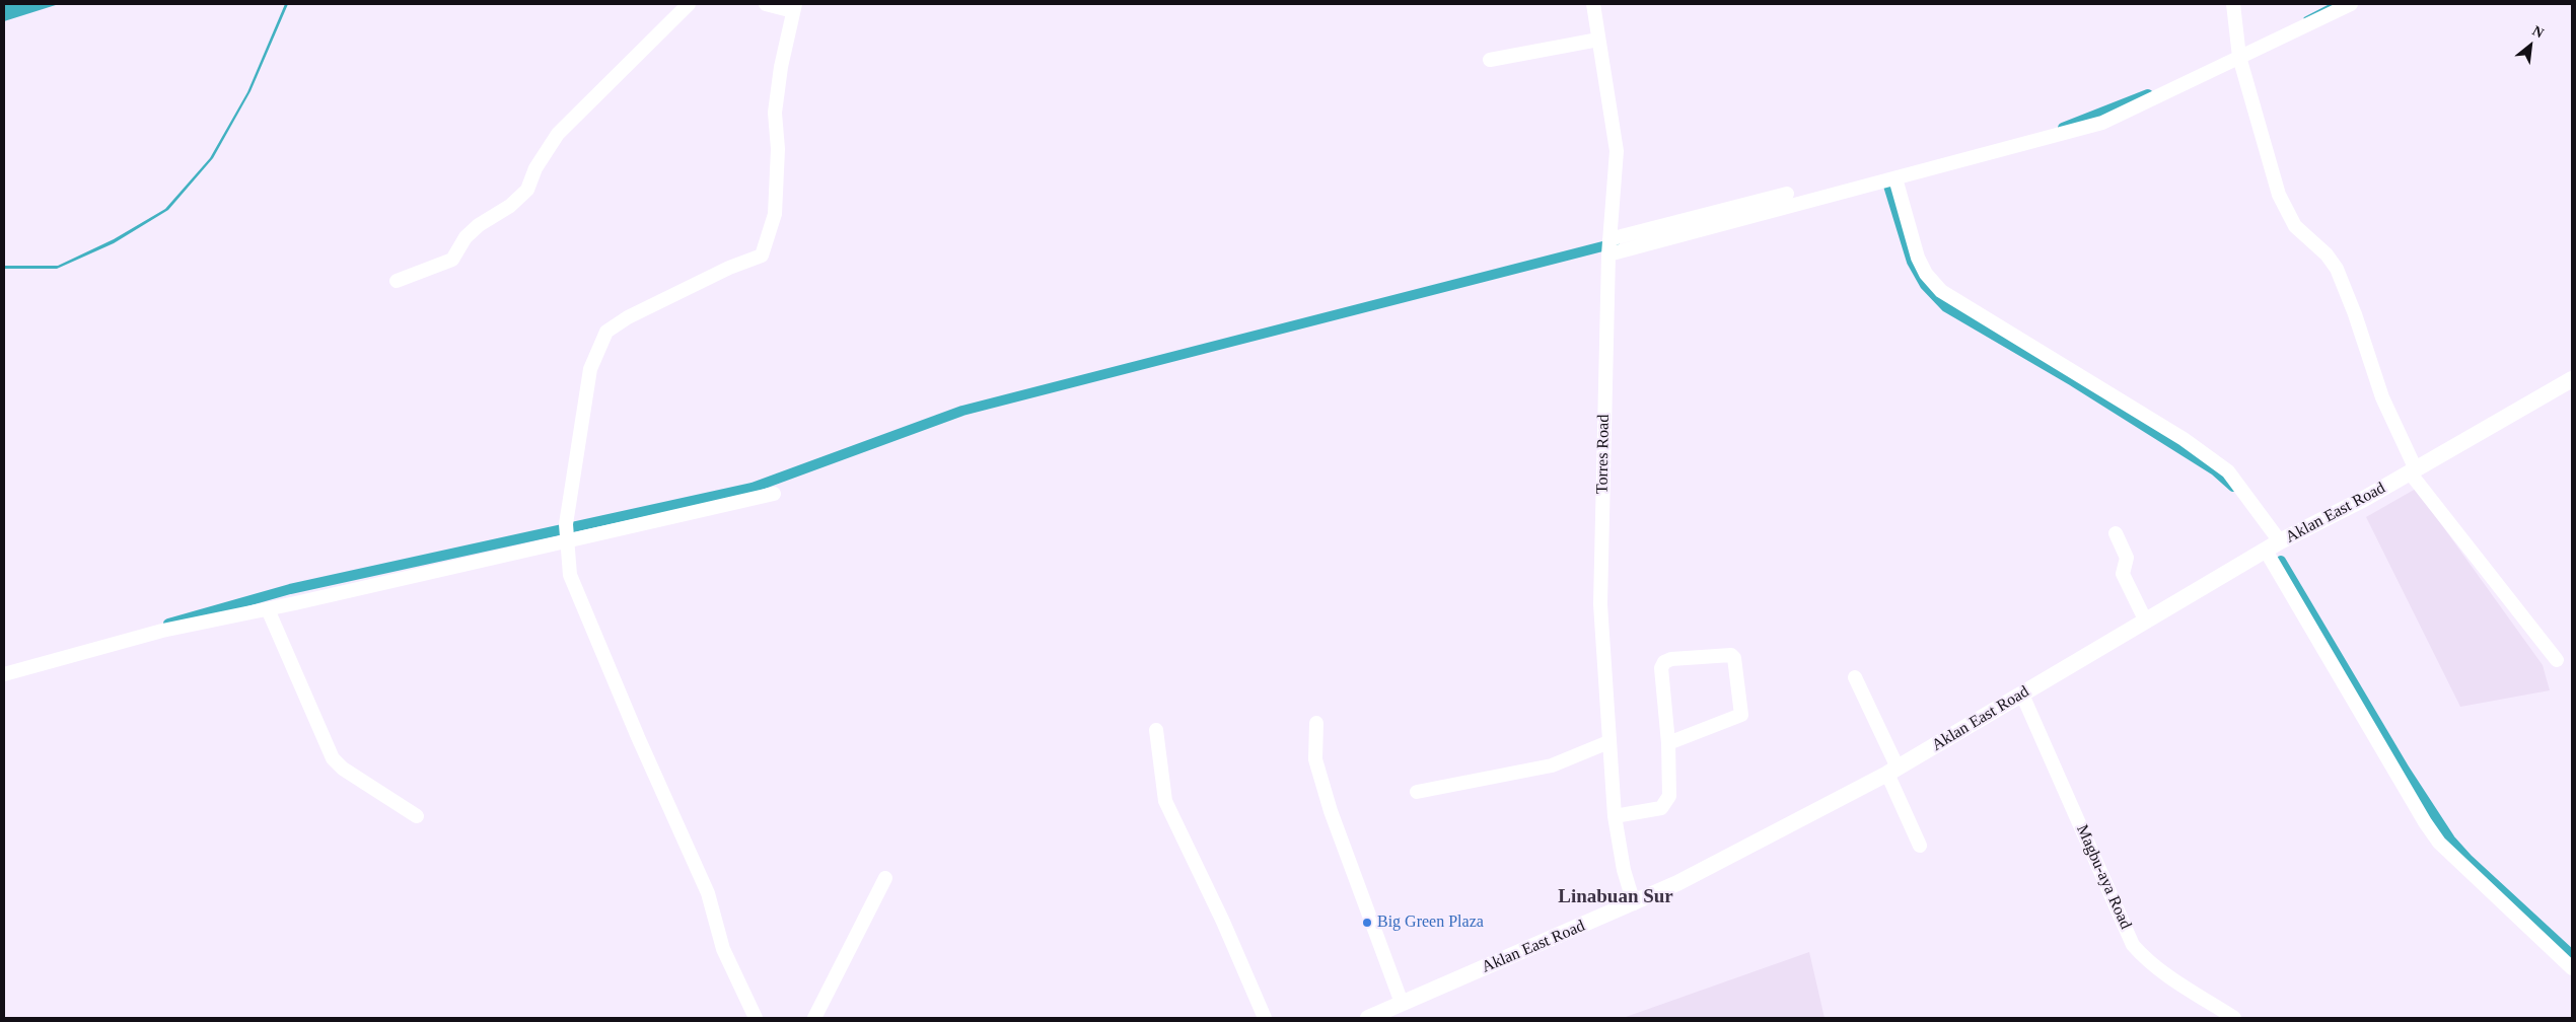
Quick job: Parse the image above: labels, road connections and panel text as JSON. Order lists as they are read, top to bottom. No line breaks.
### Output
{"streets":{"main road":["Aklan East Road"],"street":["Torres Road","Magbu-aya Road"]},"crossings":[["Torres Road","Aklan East Road"],["Aklan East Road","Magbu-aya Road"]],"districts":["Linabuan Sur"],"places":["Big Green Plaza"],"north":"top right"}
